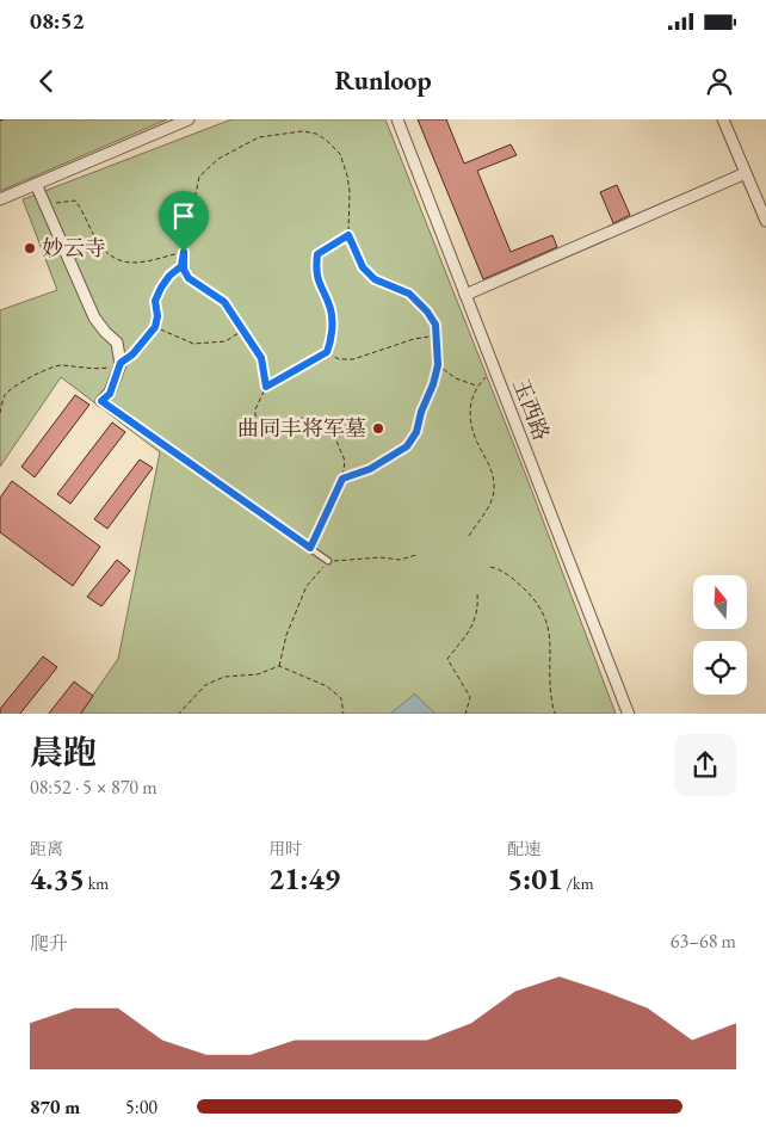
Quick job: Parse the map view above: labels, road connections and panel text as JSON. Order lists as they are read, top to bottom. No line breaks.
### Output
{"streets":{"street":["玉西路"]},"places":["妙云寺","曲同丰将军墓"],"north":"top","page":{"status":"08:52","header":"Runloop","heading":["晨跑","08:52 · 5 × 870 m"],"stats":[["距离","4.35 km"],["用时","21:49"],["配速","5:01 /km"]],"chart":["爬升","63–68 m"],"list":[{"name":"870 m","note":"5:00"}]}}
